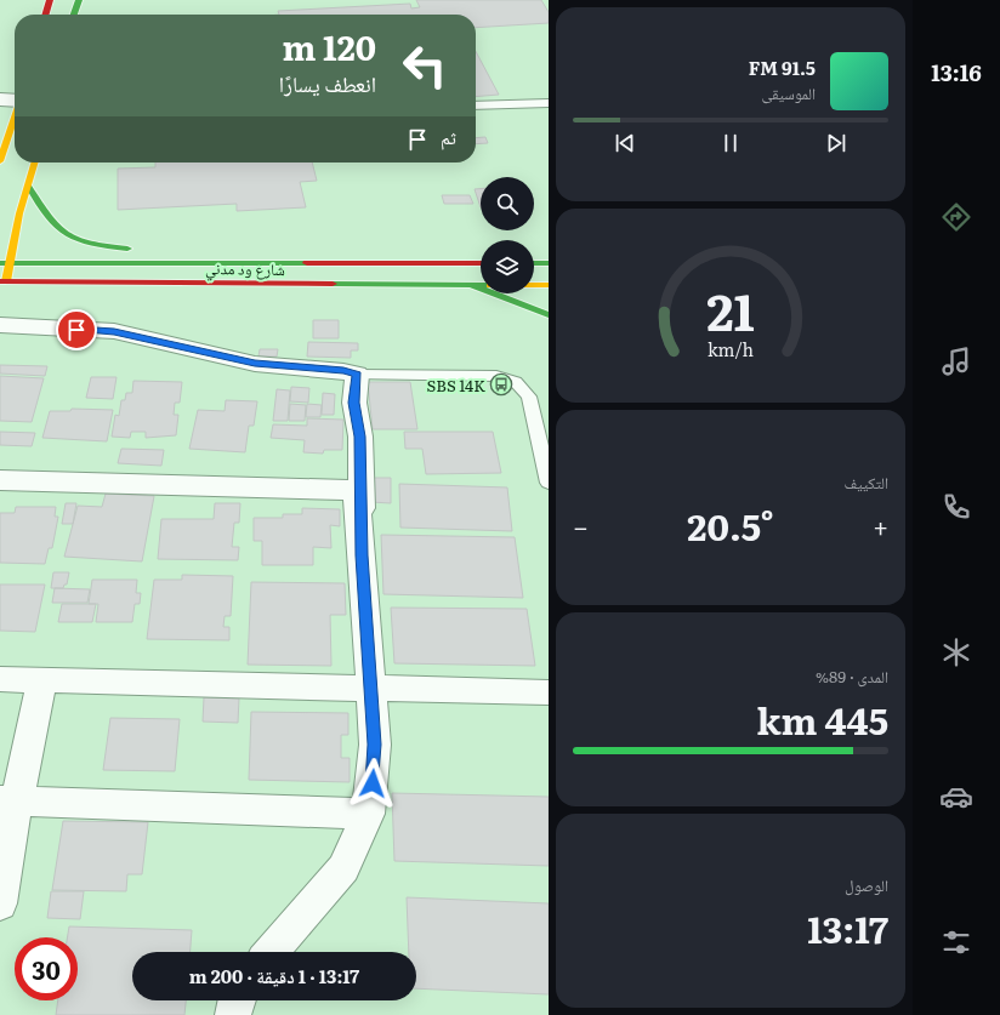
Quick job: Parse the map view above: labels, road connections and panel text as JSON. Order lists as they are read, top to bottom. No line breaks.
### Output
{"streets":{"main road":["شارع ود مدني"]},"places":{"bus stop":["SBS 14K"]},"page":{"tabs":"13:16","turn":["120 m","انعطف يسارًا"],"song":["91.5 FM","الموسيقى"],"then":"ثم","tile":["التكييف",["المدى · 89%","445 km"],["الوصول","13:17"]],"heat":["−","20.5°","+"],"limit":"30","trip":"13:17 · 1 دقيقة · 200 m","gauge":["21","km/h"]}}
